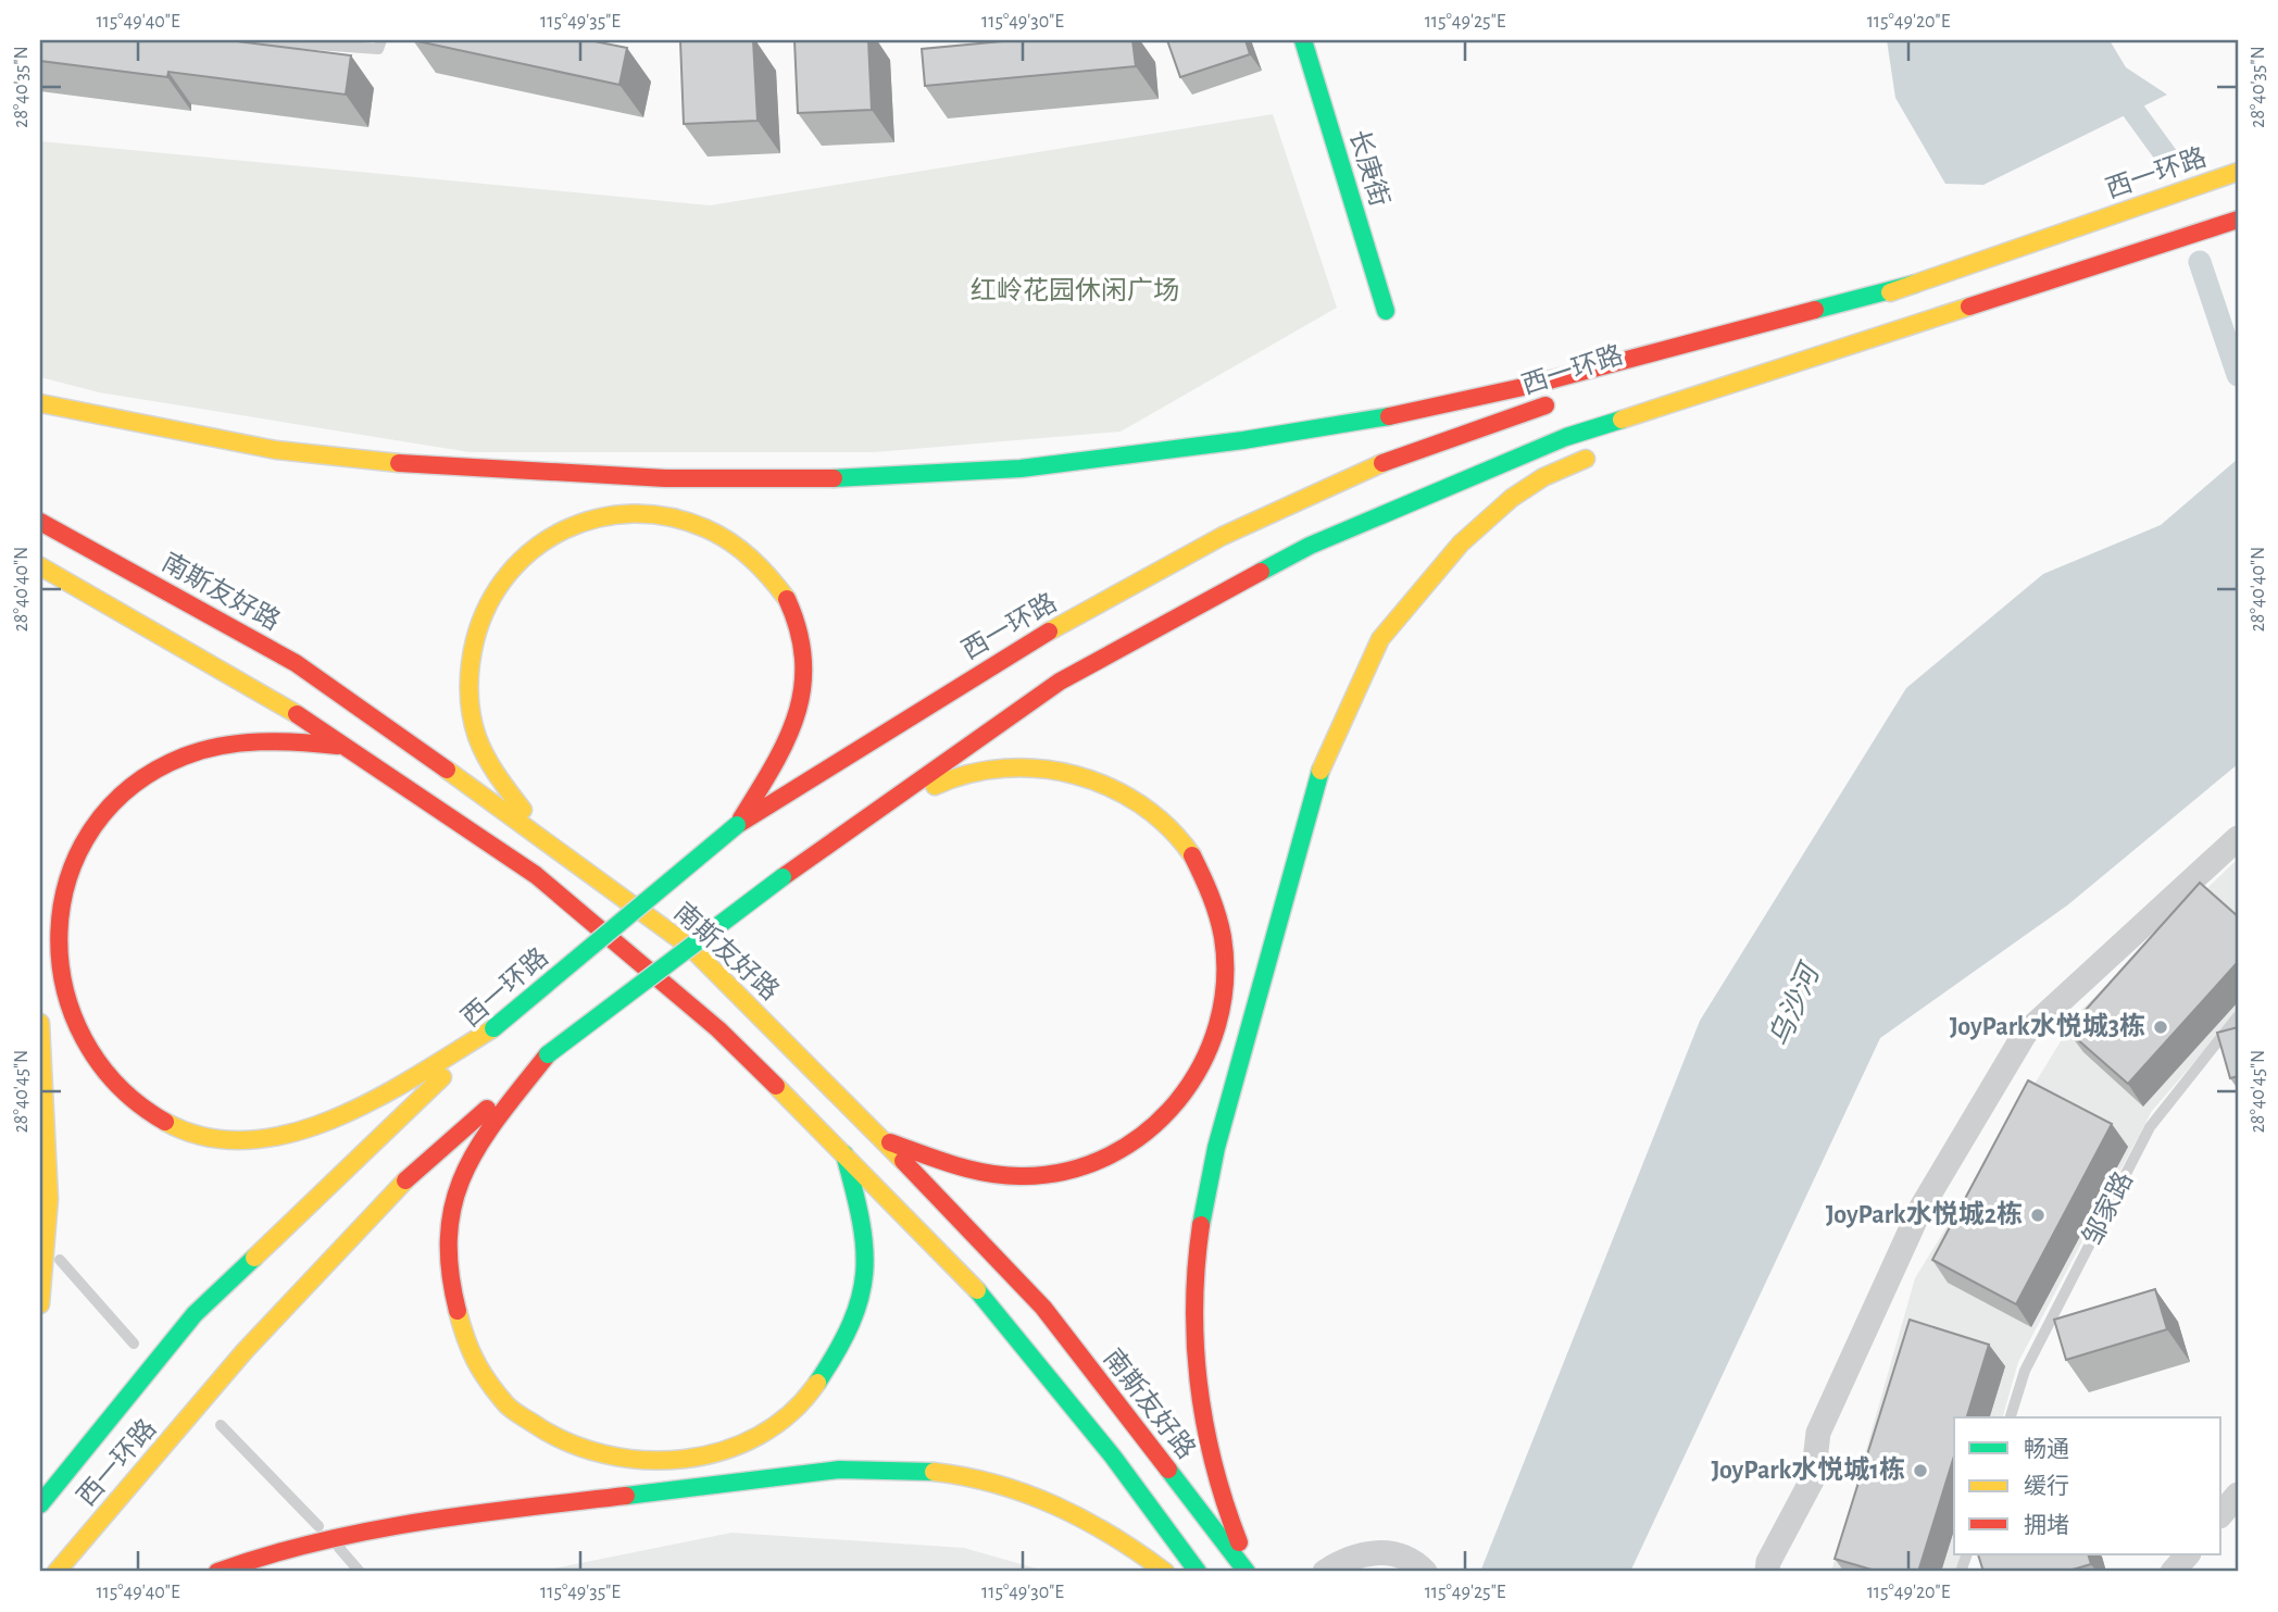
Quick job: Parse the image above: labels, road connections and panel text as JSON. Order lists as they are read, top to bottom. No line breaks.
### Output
{"streets":{"main road":["长庚街","西一环路","南斯友好路"],"lane":["邹家路"]},"water":["乌沙河"],"parks":["红岭花园休闲广场"],"places":["JoyPark水悦城3栋","JoyPark水悦城2栋","JoyPark水悦城1栋"],"legend":["畅通","缓行","拥堵"],"coordinates":["115°49'40\"E","115°49'35\"E","115°49'30\"E","115°49'25\"E","115°49'20\"E","28°40'35\"N","28°40'40\"N","28°40'45\"N"]}
